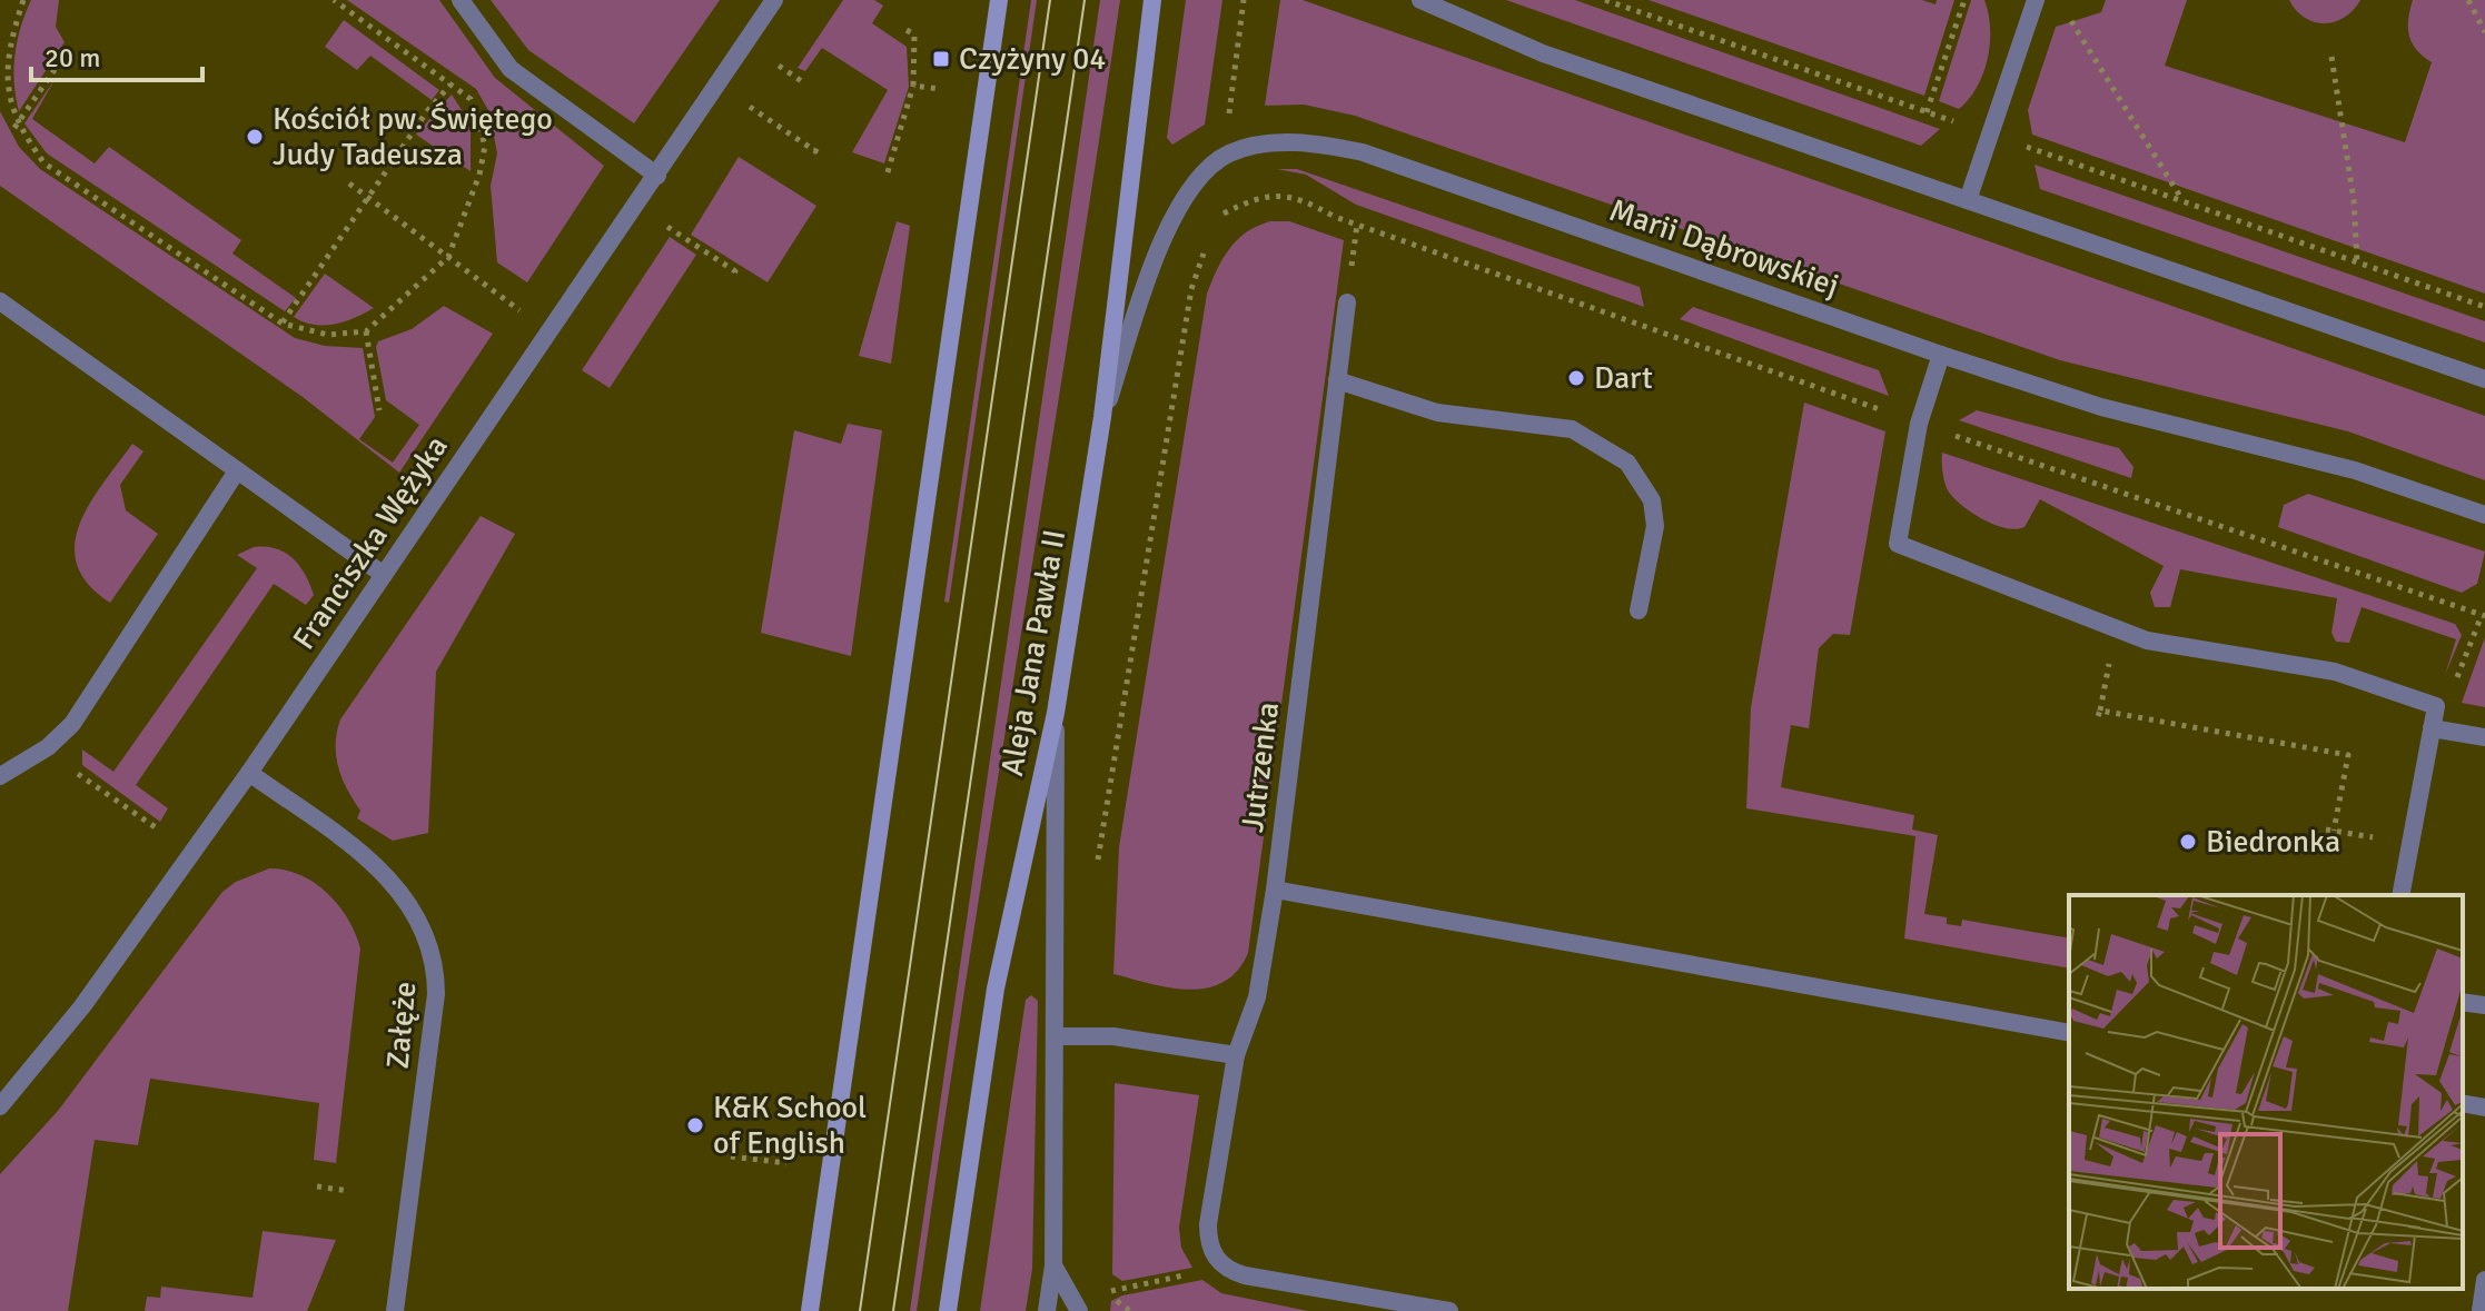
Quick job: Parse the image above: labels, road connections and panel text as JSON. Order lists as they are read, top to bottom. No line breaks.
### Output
{"streets":{"main road":["Aleja Jana Pawła II"],"street":["Marii Dąbrowskiej","Franciszka Wężyka","Jutrzenka","Załęże"]},"crossings":[["Marii Dąbrowskiej","Aleja Jana Pawła II"],["Franciszka Wężyka","Załęże"]],"places":{"transit":["Czyżyny 04"],"other":["Kościół pw. Świętego Judy Tadeusza","Dart","Biedronka","K&K School of English"]},"scale_bar":"20 m"}
